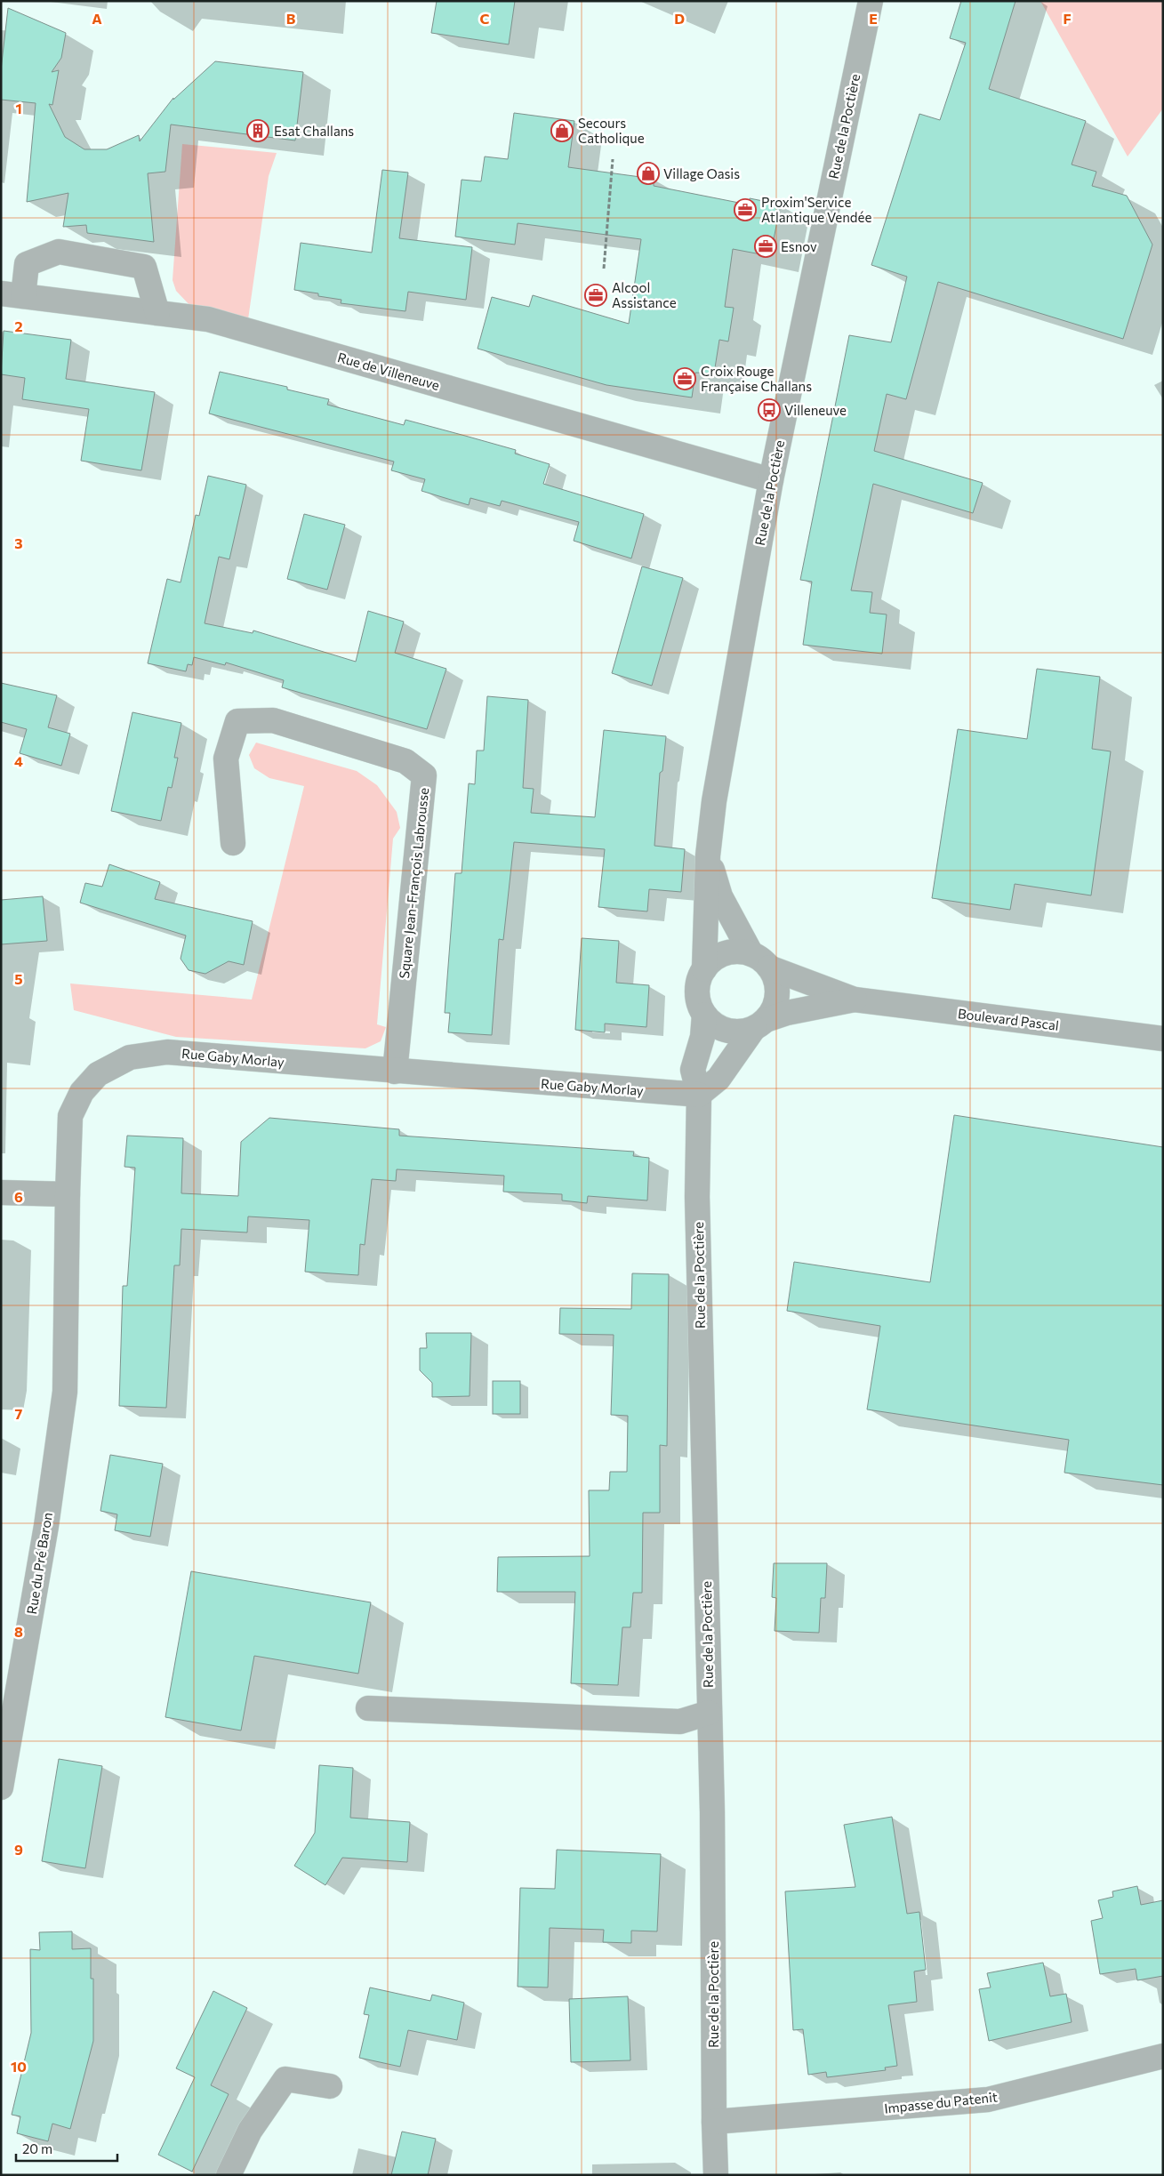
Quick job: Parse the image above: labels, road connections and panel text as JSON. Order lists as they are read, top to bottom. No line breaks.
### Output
{"streets":{"street":["Rue de la Poctière","Rue de Villeneuve","Square Jean-François Labrousse","Boulevard Pascal","Rue Gaby Morlay","Rue du Pré Baron","Impasse du Patenit"]},"crossings":[["Rue de la Poctière","Rue de Villeneuve"],["Rue de la Poctière","Boulevard Pascal"],["Rue de la Poctière","Rue Gaby Morlay"],["Rue de la Poctière","Impasse du Patenit"],["Square Jean-François Labrousse","Rue Gaby Morlay"],["Rue Gaby Morlay","Rue du Pré Baron"]],"places":{"building":["Esat Challans"],"shop":["Secours Catholique","Village Oasis"],"office":["Proxim'Service Atlantique Vendée","Esnov","Alcool Assistance","Croix Rouge Française Challans"],"bus stop":["Villeneuve"]},"scale_bar":"20 m","grid":{"columns":["A","B","C","D","E","F"],"rows":["1","2","3","4","5","6","7","8","9","10"]}}
